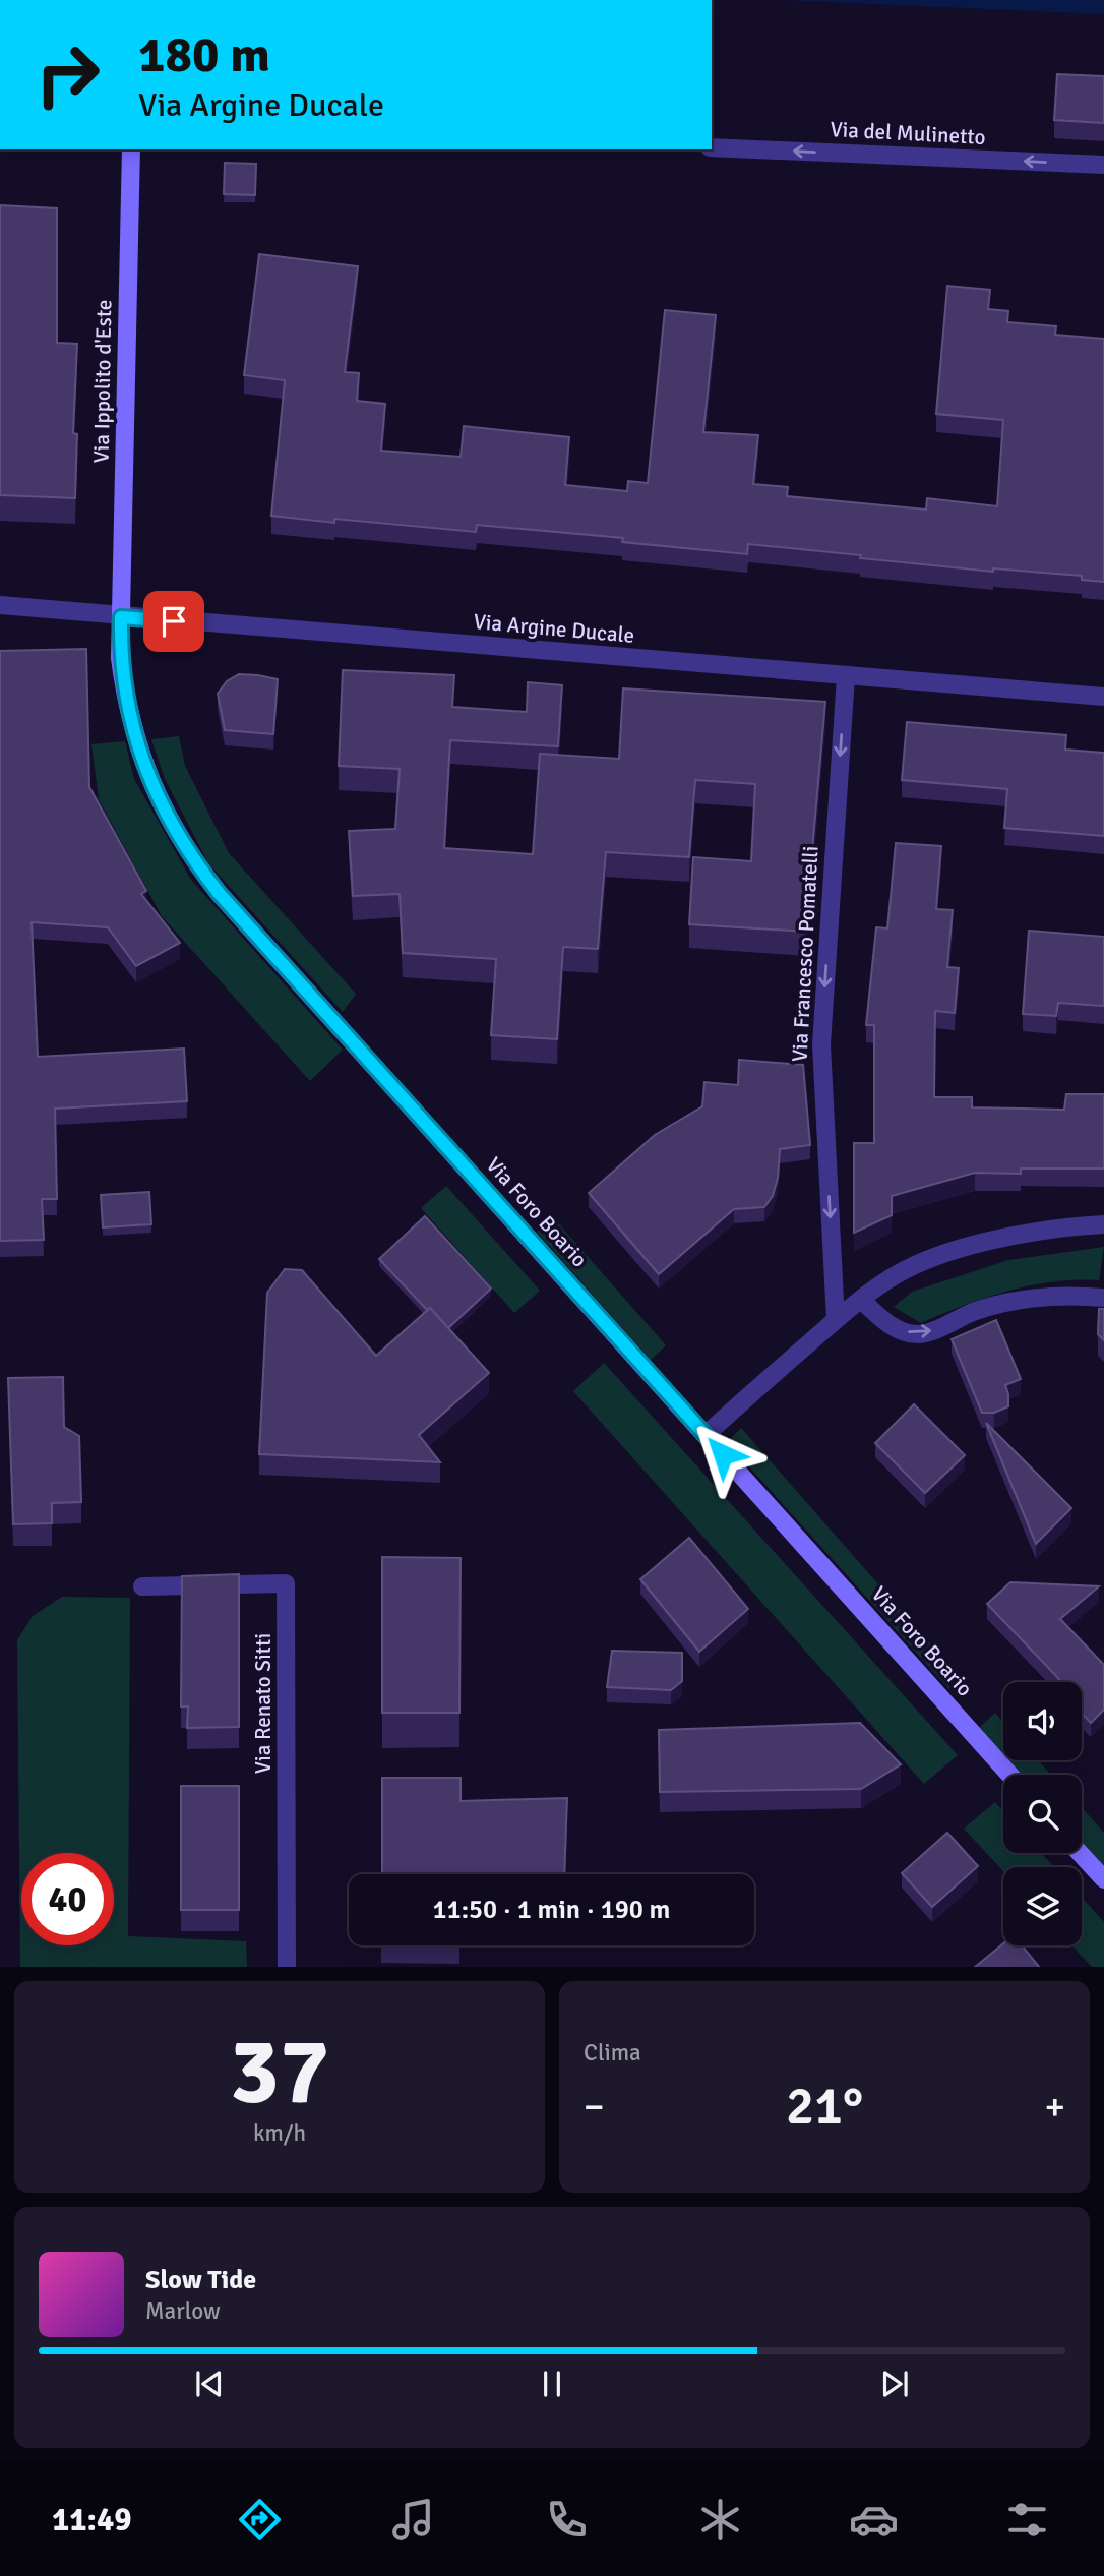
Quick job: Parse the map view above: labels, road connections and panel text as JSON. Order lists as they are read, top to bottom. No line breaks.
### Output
{"streets":{"street":["Via del Mulinetto","Via Ippolito d'Este","Via Argine Ducale","Via Francesco Pomatelli","Via Foro Boario","Via Renato Sitti"]},"crossings":[["Via Ippolito d'Este","Via Argine Ducale"],["Via Ippolito d'Este","Via Foro Boario"],["Via Argine Ducale","Via Francesco Pomatelli"],["Via Argine Ducale","Via Foro Boario"]],"one_way":["Via del Mulinetto","Via Francesco Pomatelli"],"page":{"turn":["180 m","Via Argine Ducale"],"limit":"40","trip":"11:50 · 1 min · 190 m","tile":[["37","km/h"],"Clima"],"heat":["−","21°","+"],"song":["Slow Tide","Marlow"],"tabs":"11:49"}}
